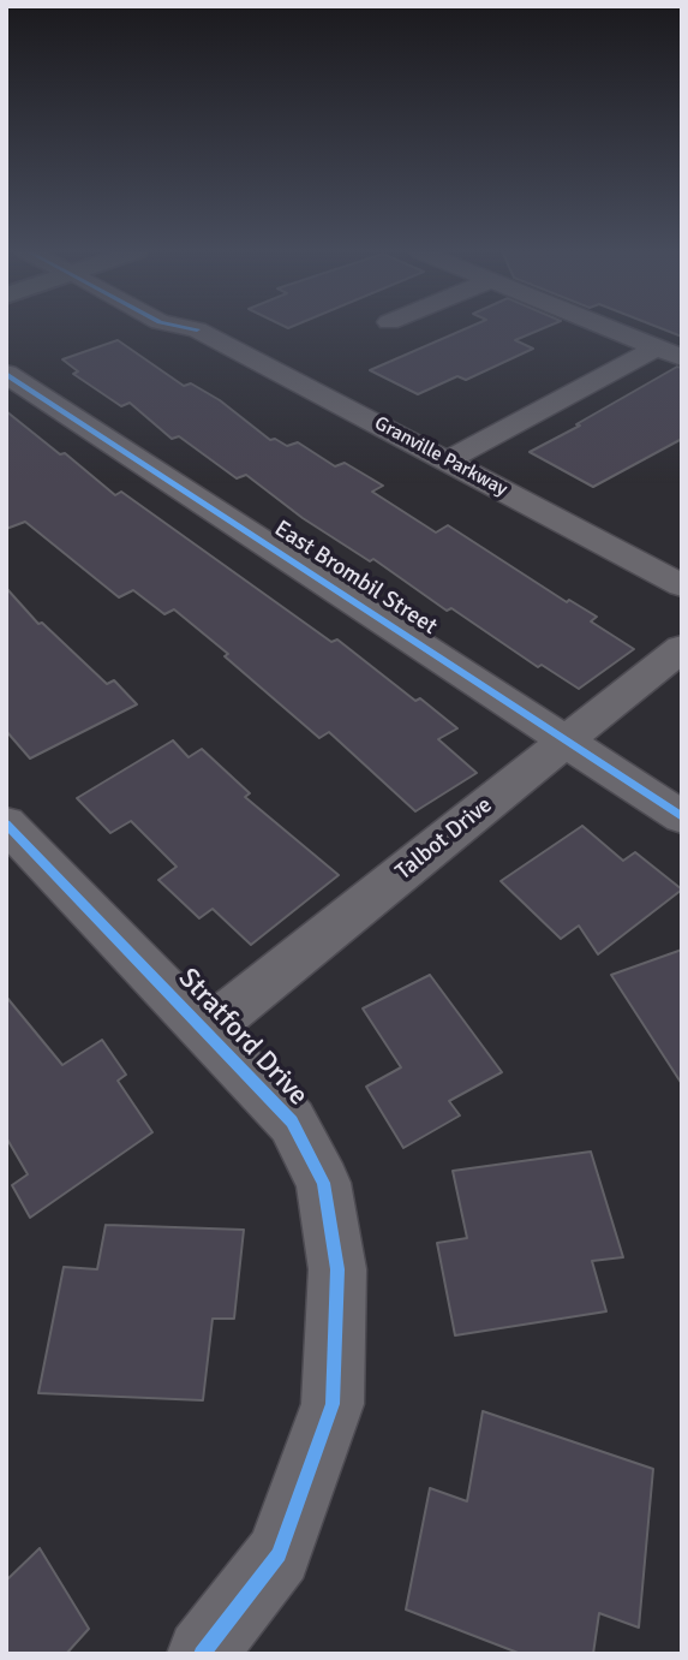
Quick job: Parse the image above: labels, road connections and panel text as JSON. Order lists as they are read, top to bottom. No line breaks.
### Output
{"streets":{"street":["Granville Parkway","East Brombil Street","Talbot Drive","Stratford Drive"]},"crossings":[["East Brombil Street","Talbot Drive"],["Talbot Drive","Stratford Drive"]]}
